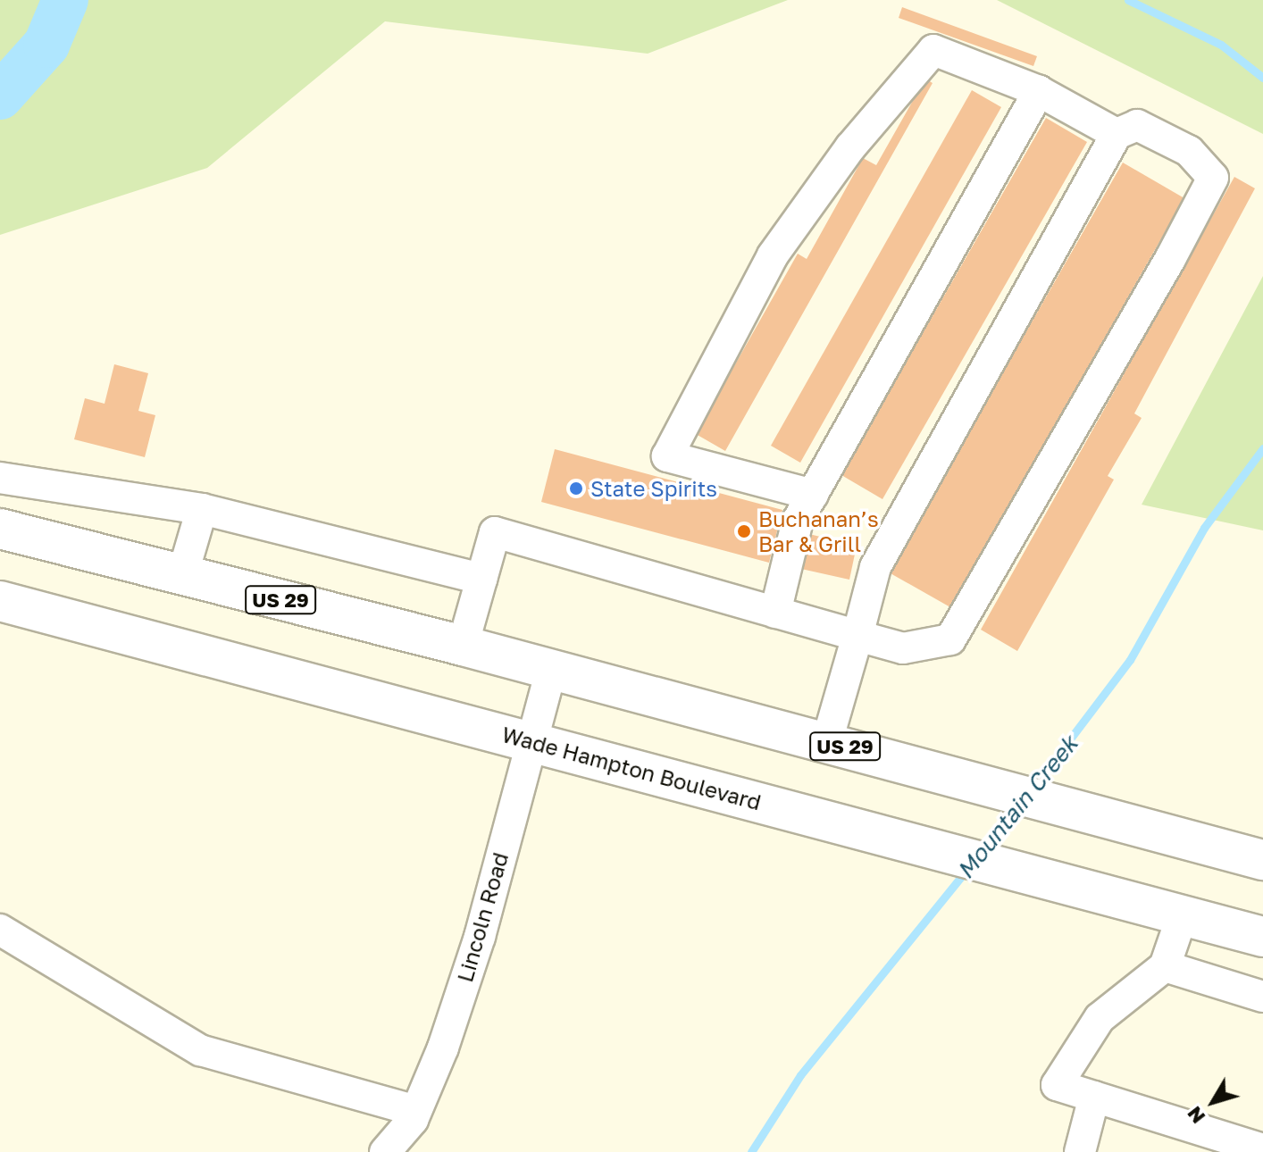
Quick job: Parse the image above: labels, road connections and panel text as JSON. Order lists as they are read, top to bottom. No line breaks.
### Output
{"streets":{"main road":["US 29","Wade Hampton Boulevard"],"street":["Lincoln Road"]},"crossings":[["US 29","Lincoln Road"],["Wade Hampton Boulevard","Lincoln Road"]],"water":["Mountain Creek"],"places":["State Spirits","Buchanan’s Bar & Grill"],"north":"bottom left"}
